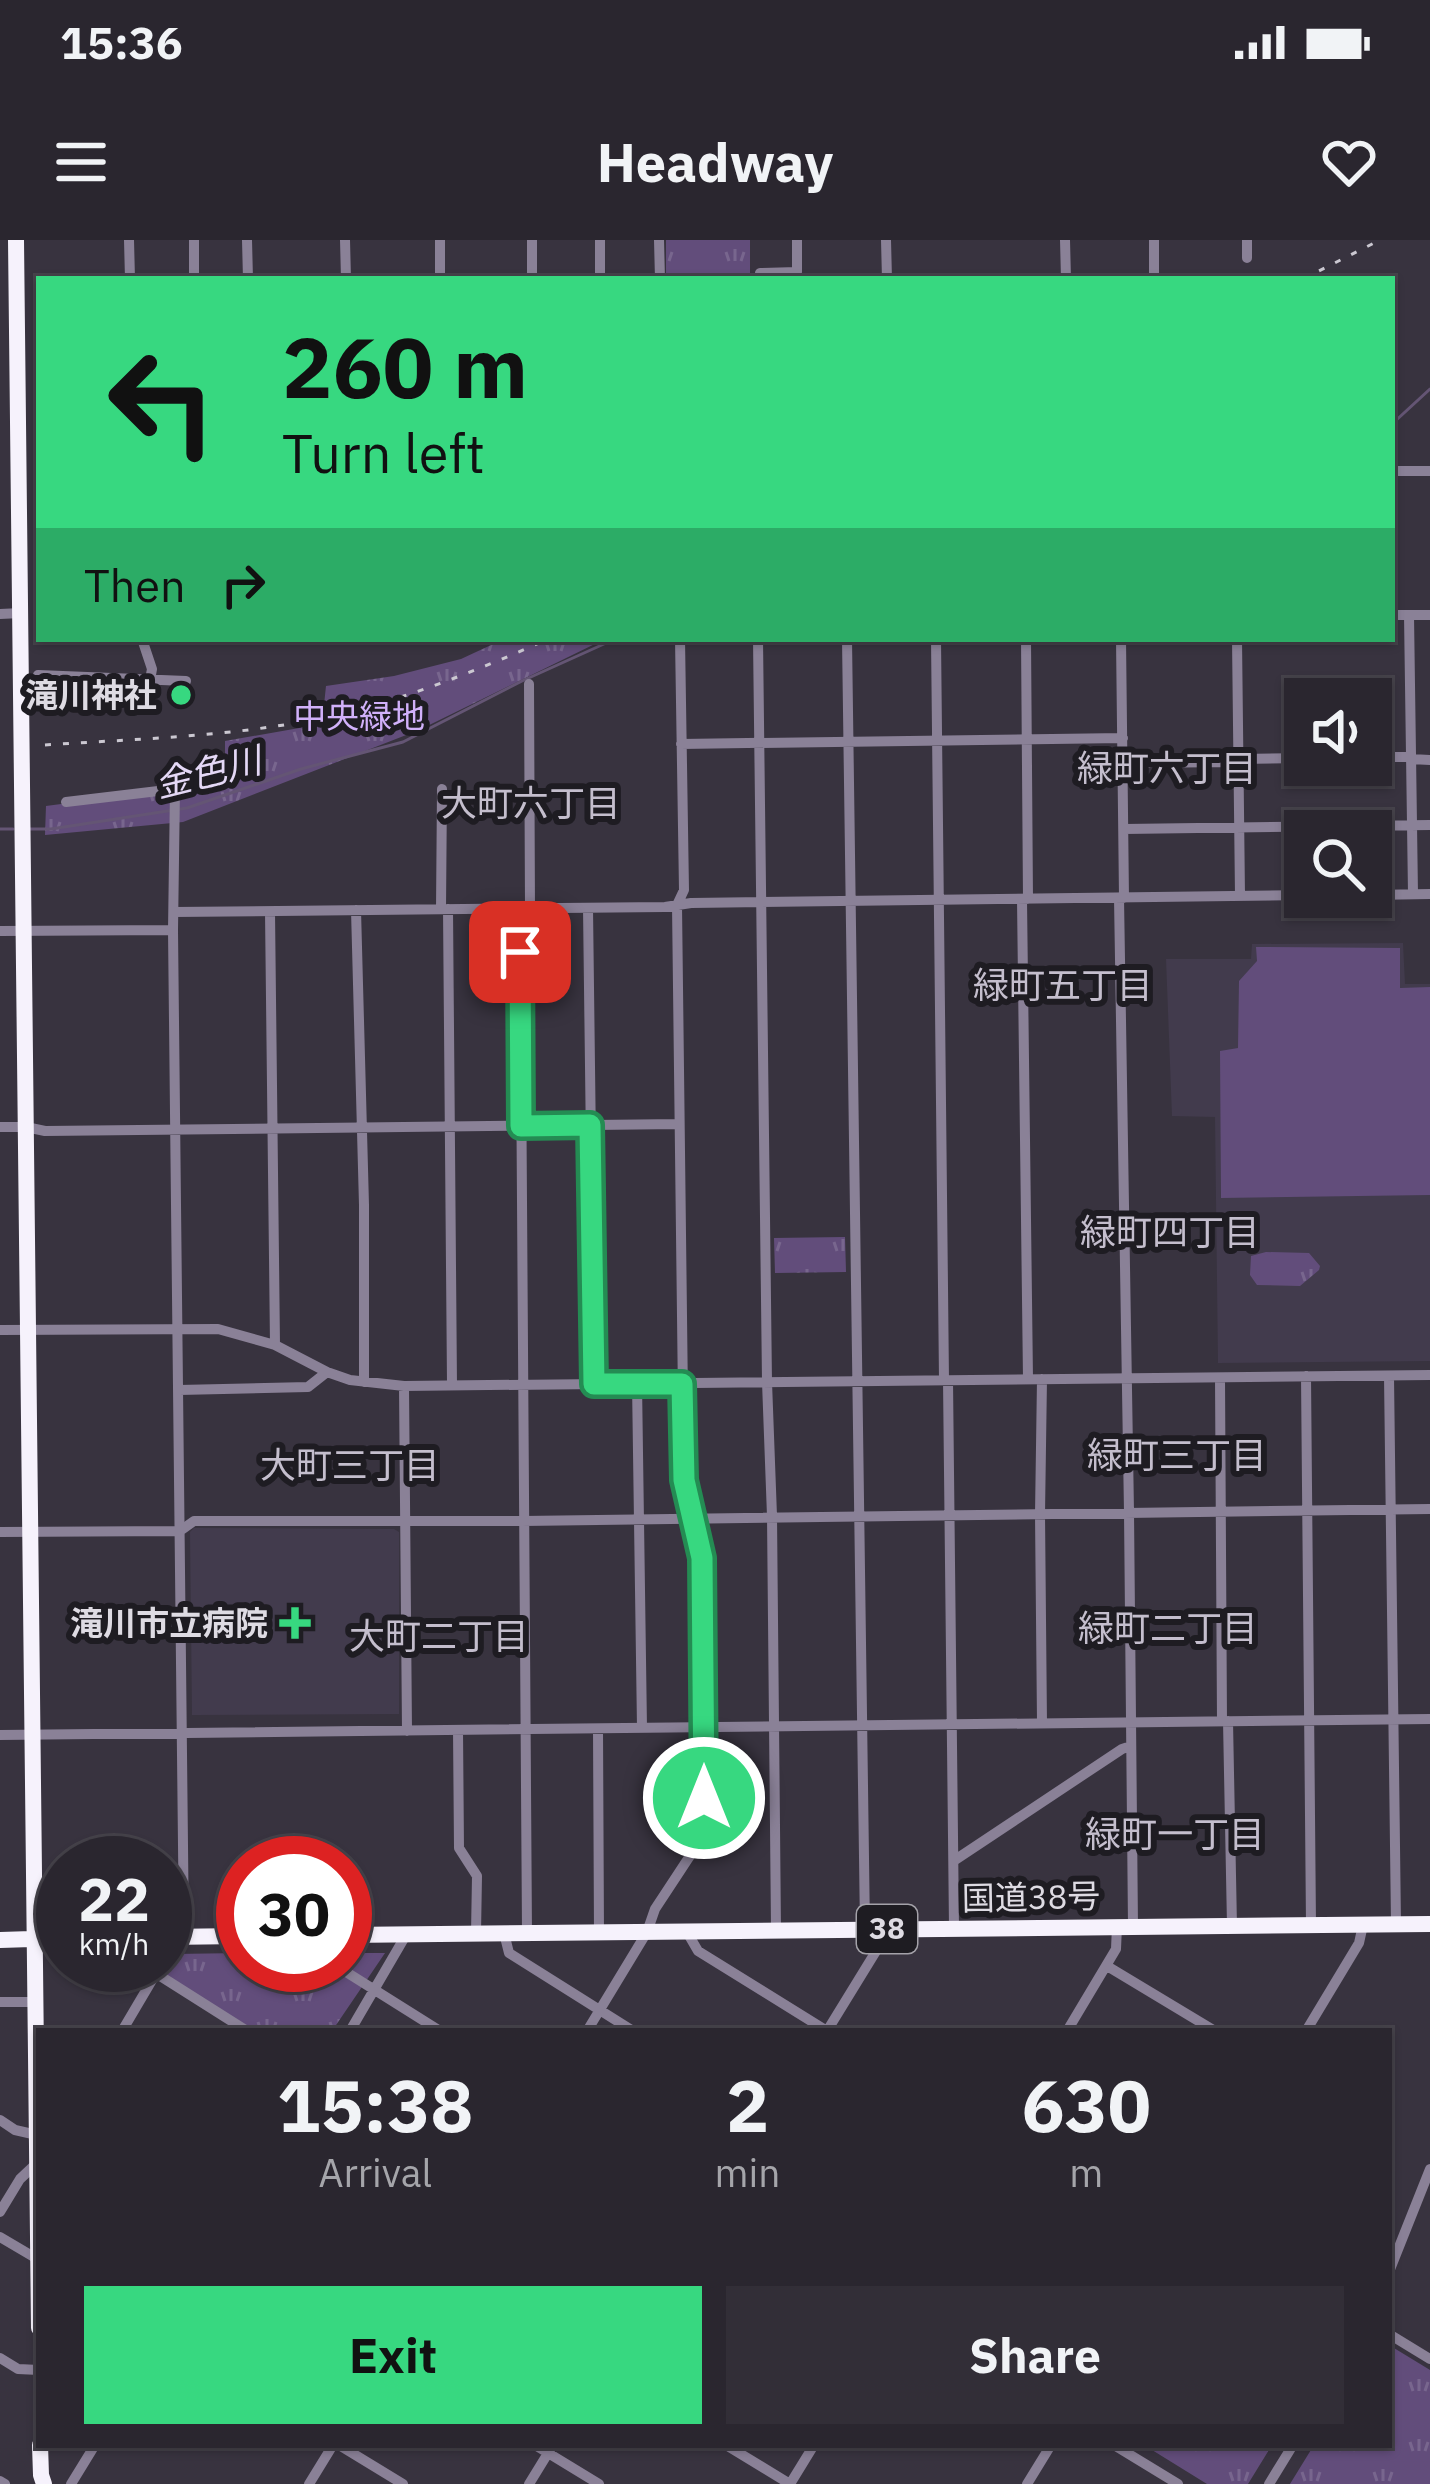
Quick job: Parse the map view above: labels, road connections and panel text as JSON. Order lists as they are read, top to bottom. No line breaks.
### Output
{"streets":{"highway":["国道38号","38"]},"districts":["緑町六丁目","大町六丁目","緑町五丁目","緑町四丁目","緑町三丁目","大町三丁目","緑町二丁目","大町二丁目","緑町一丁目"],"water":["金色川"],"parks":["中央緑地"],"places":{"other":["滝川神社"],"health":["滝川市立病院"]},"page":{"status":"15:36","header":"Headway","turn":["260 m","Turn left"],"then":"Then","speed":"22 km/h","limit":"30","eta":["15:38","Arrival","2","min","630","m"],"buttons":["Exit","Share"]}}
